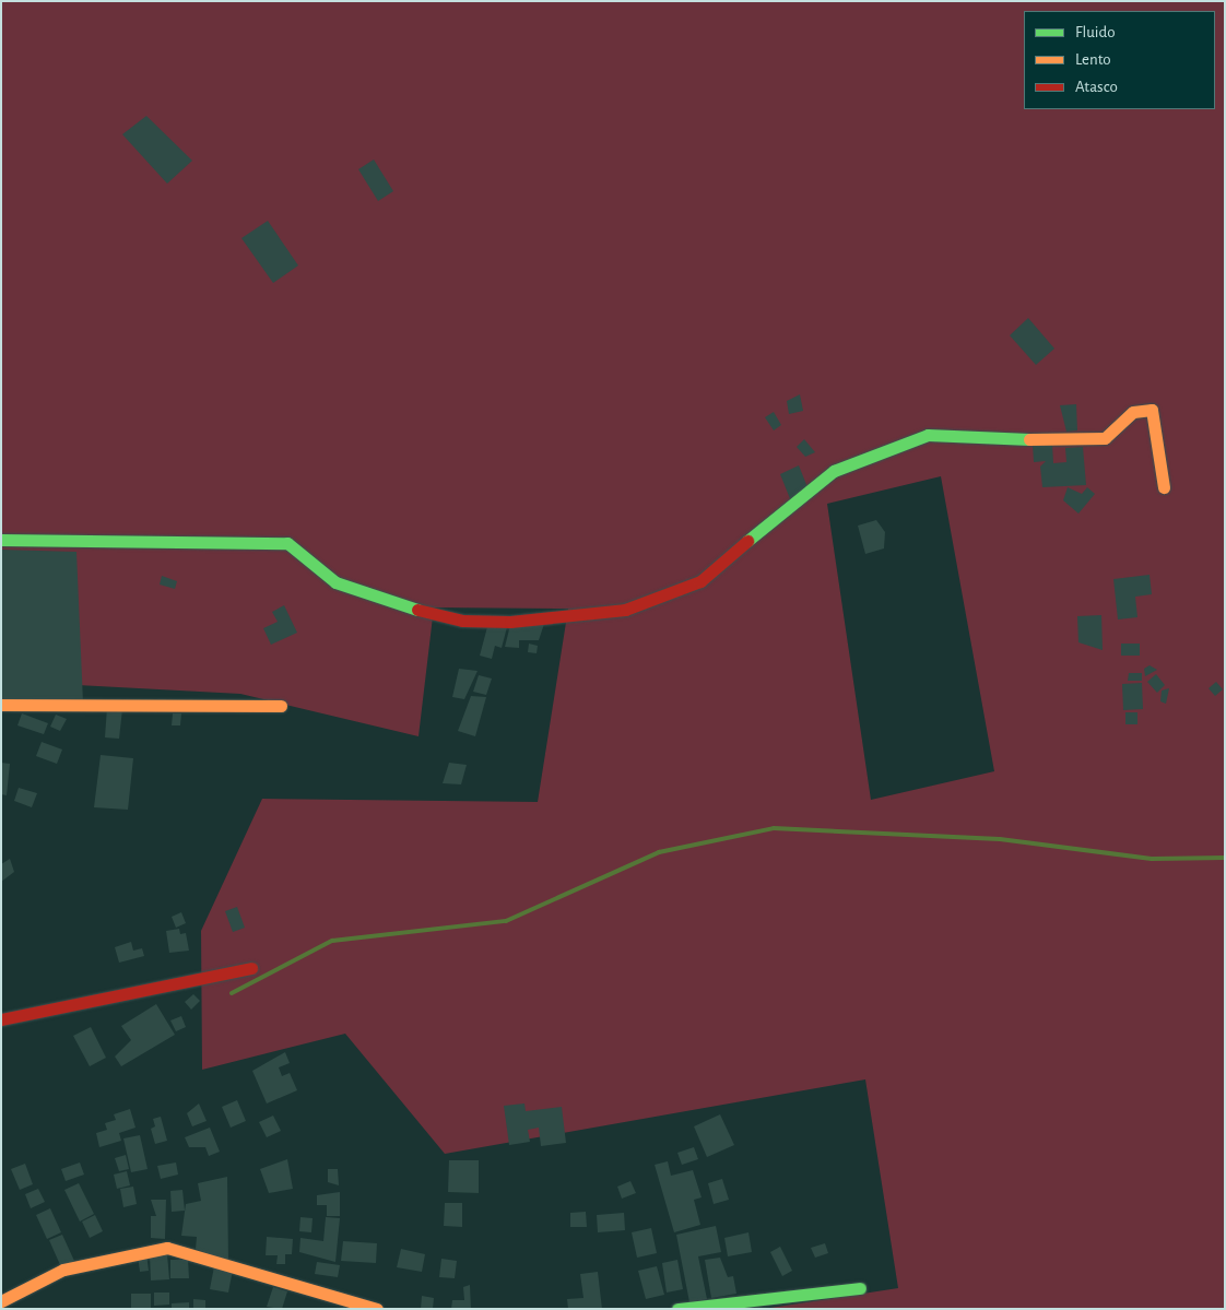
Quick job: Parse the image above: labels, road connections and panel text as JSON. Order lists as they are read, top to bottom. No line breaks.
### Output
{"legend":["Fluido","Lento","Atasco"]}
